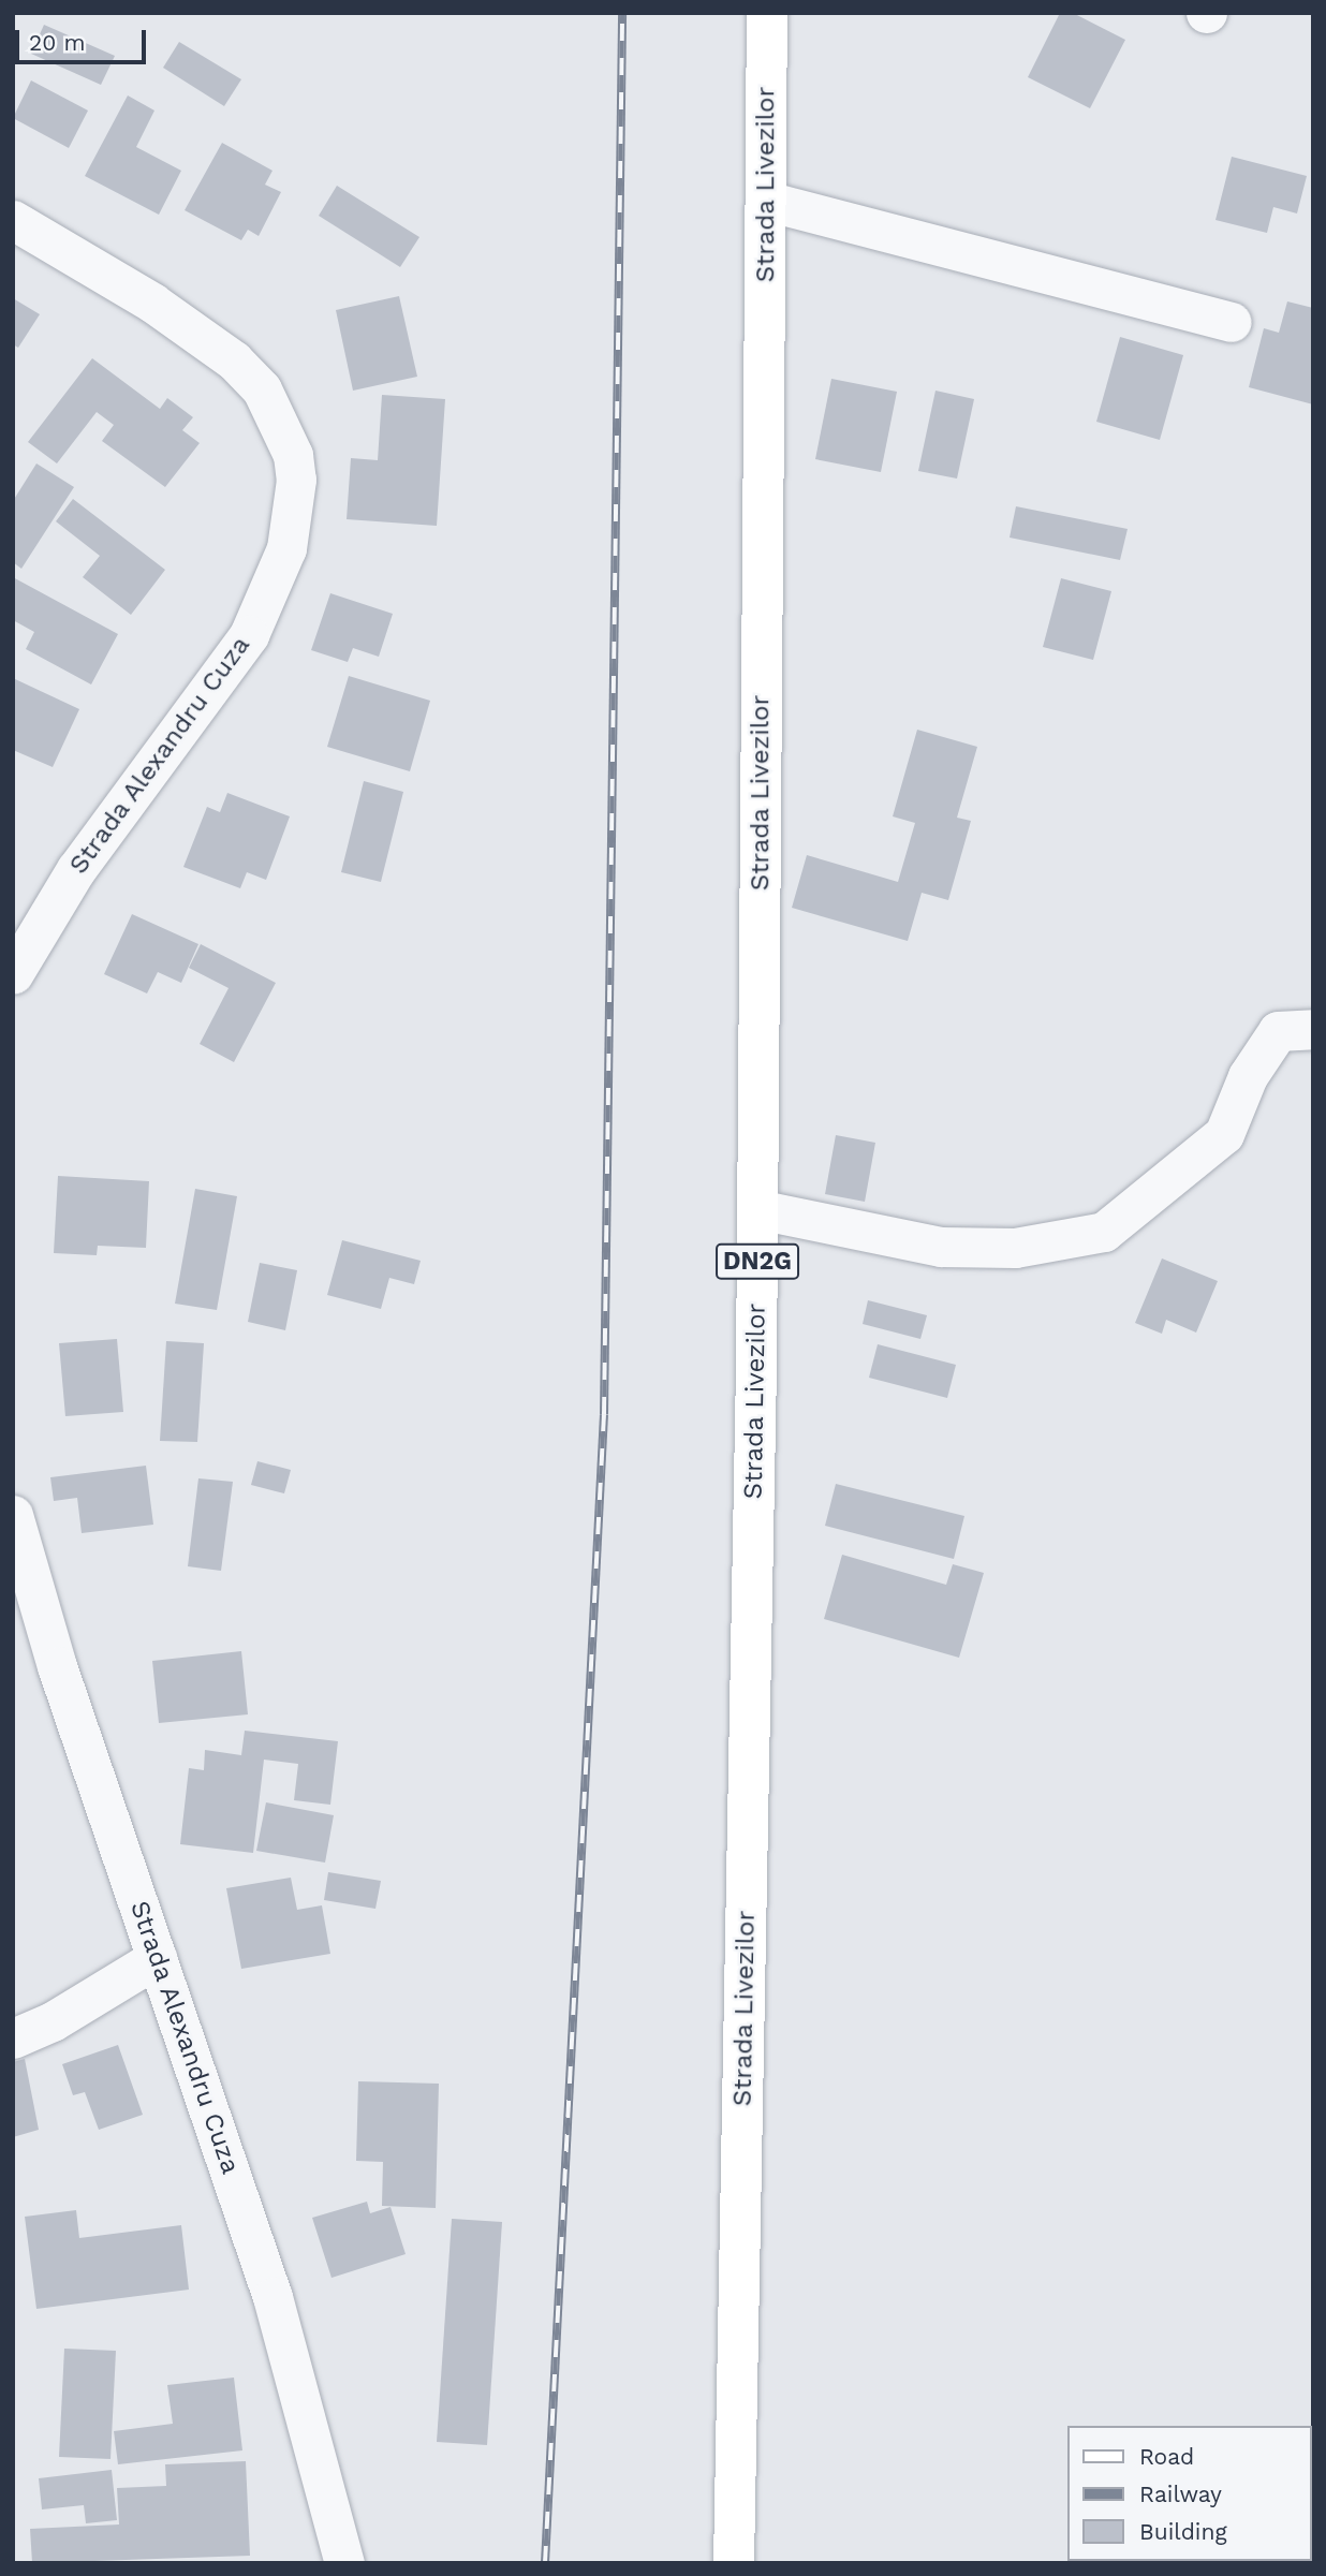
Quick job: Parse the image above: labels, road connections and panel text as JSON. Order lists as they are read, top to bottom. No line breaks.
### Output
{"streets":{"main road":["Strada Livezilor","DN2G"],"street":["Strada Alexandru Cuza"]},"legend":["Road","Railway","Building"],"scale_bar":"20 m"}
